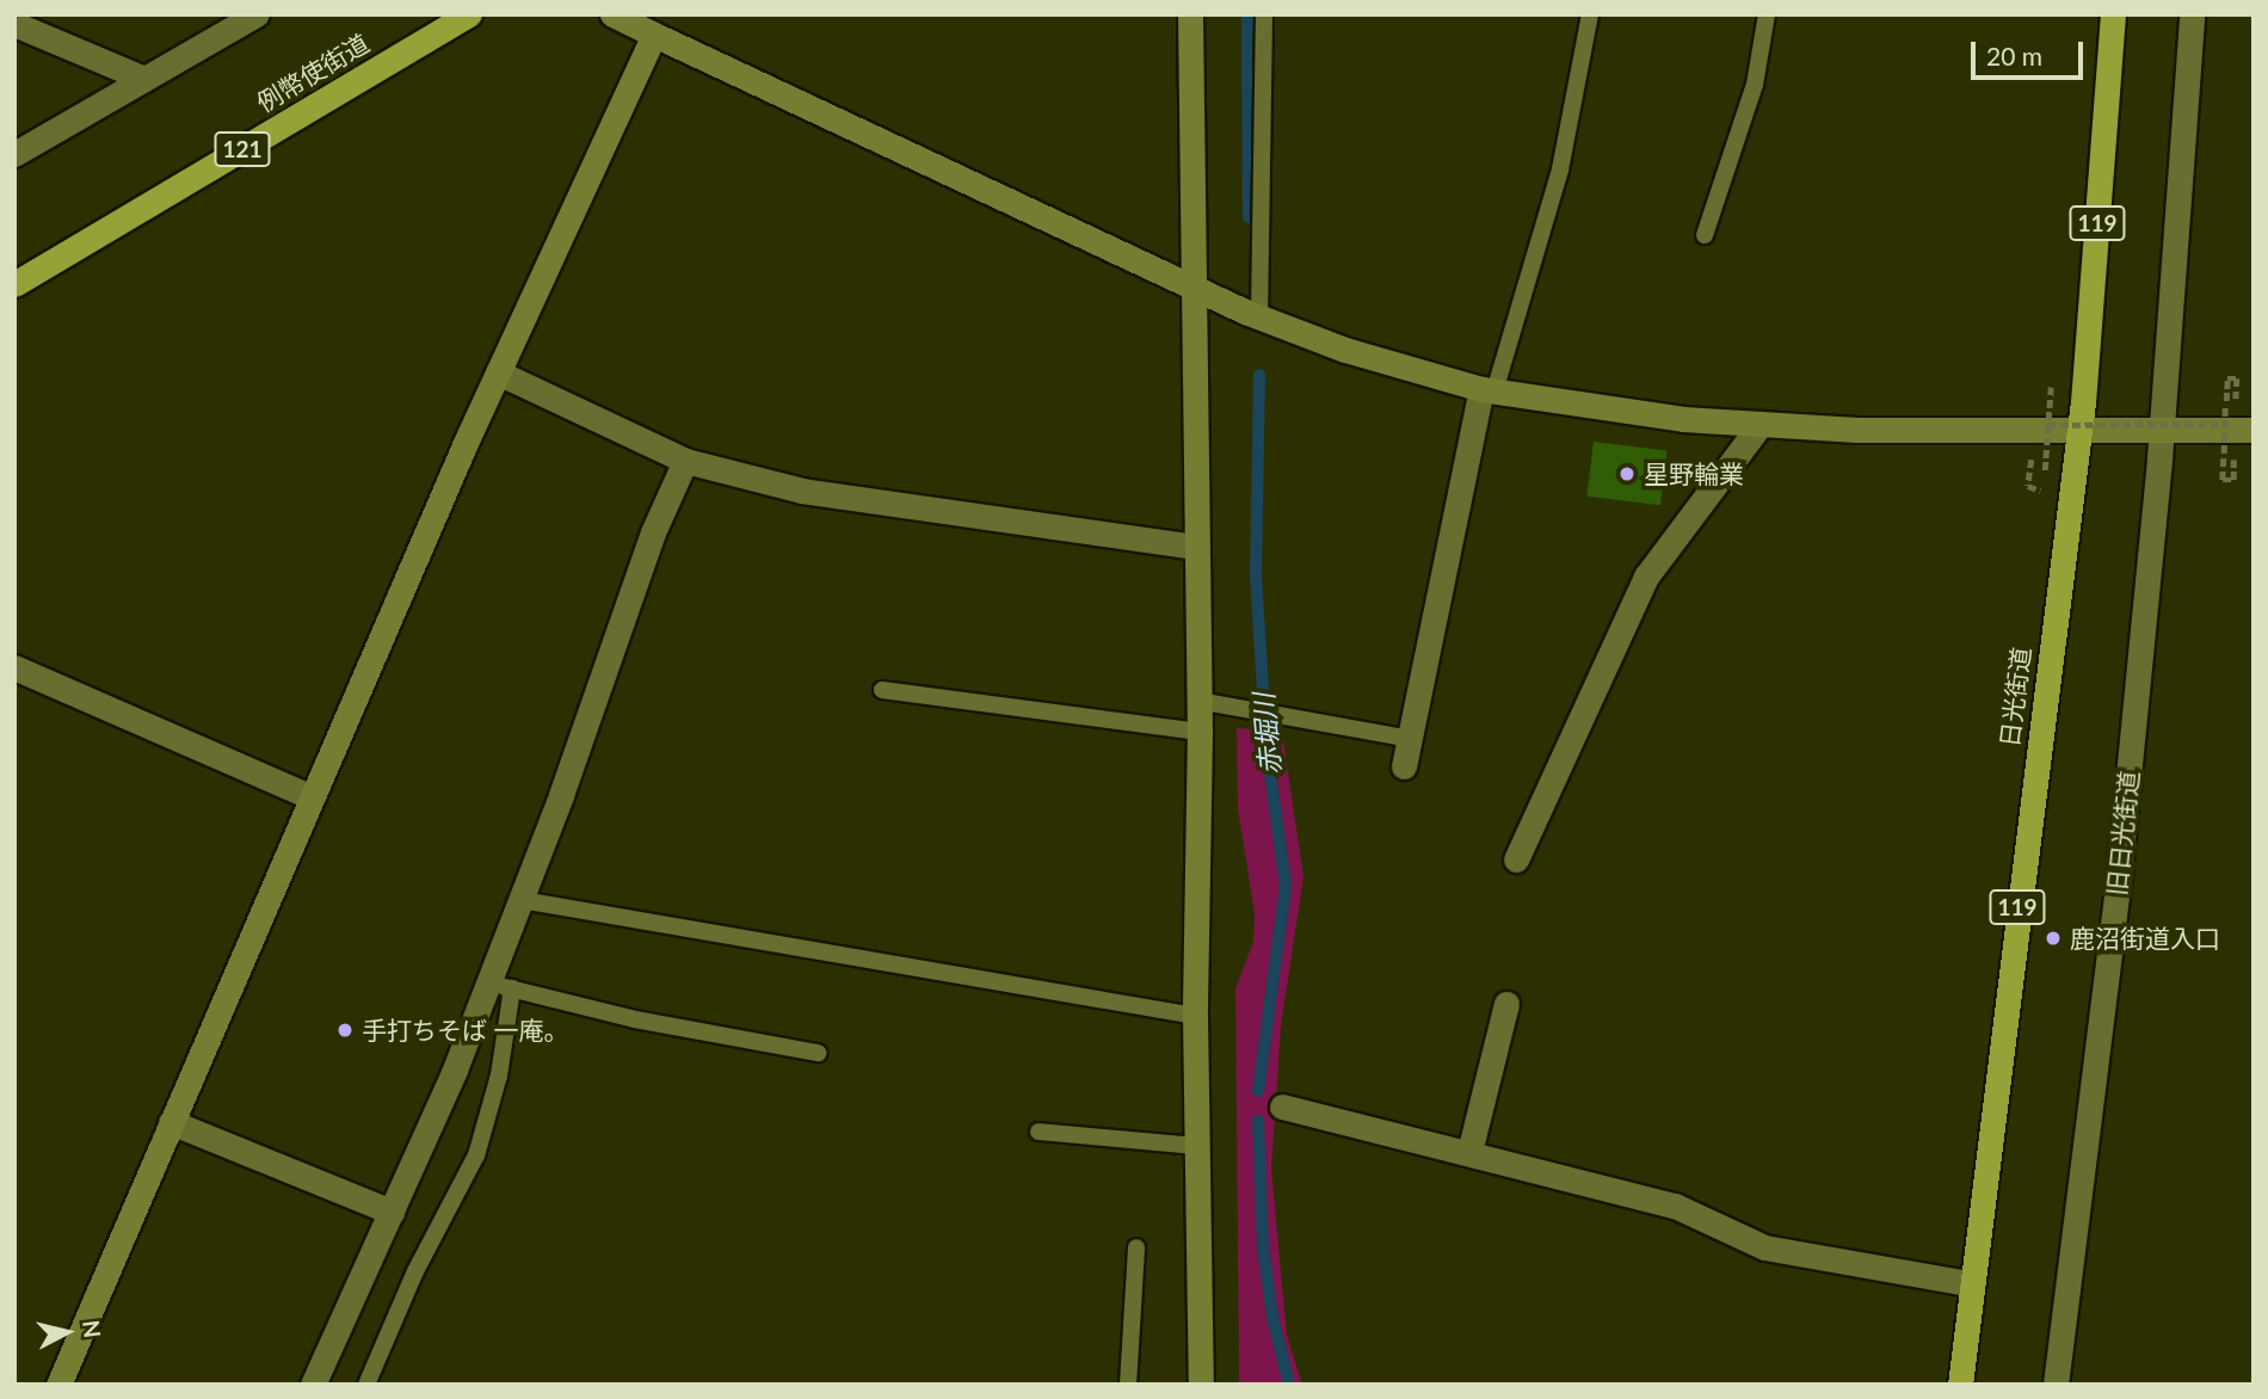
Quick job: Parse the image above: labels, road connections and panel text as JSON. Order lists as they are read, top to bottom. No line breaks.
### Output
{"streets":{"highway":["例幣使街道","121","119","日光街道"],"street":["旧日光街道"]},"water":["赤堀川"],"places":["星野輪業","鹿沼街道入口","手打ちそば 一庵。"],"scale_bar":"20 m","north":"right"}
